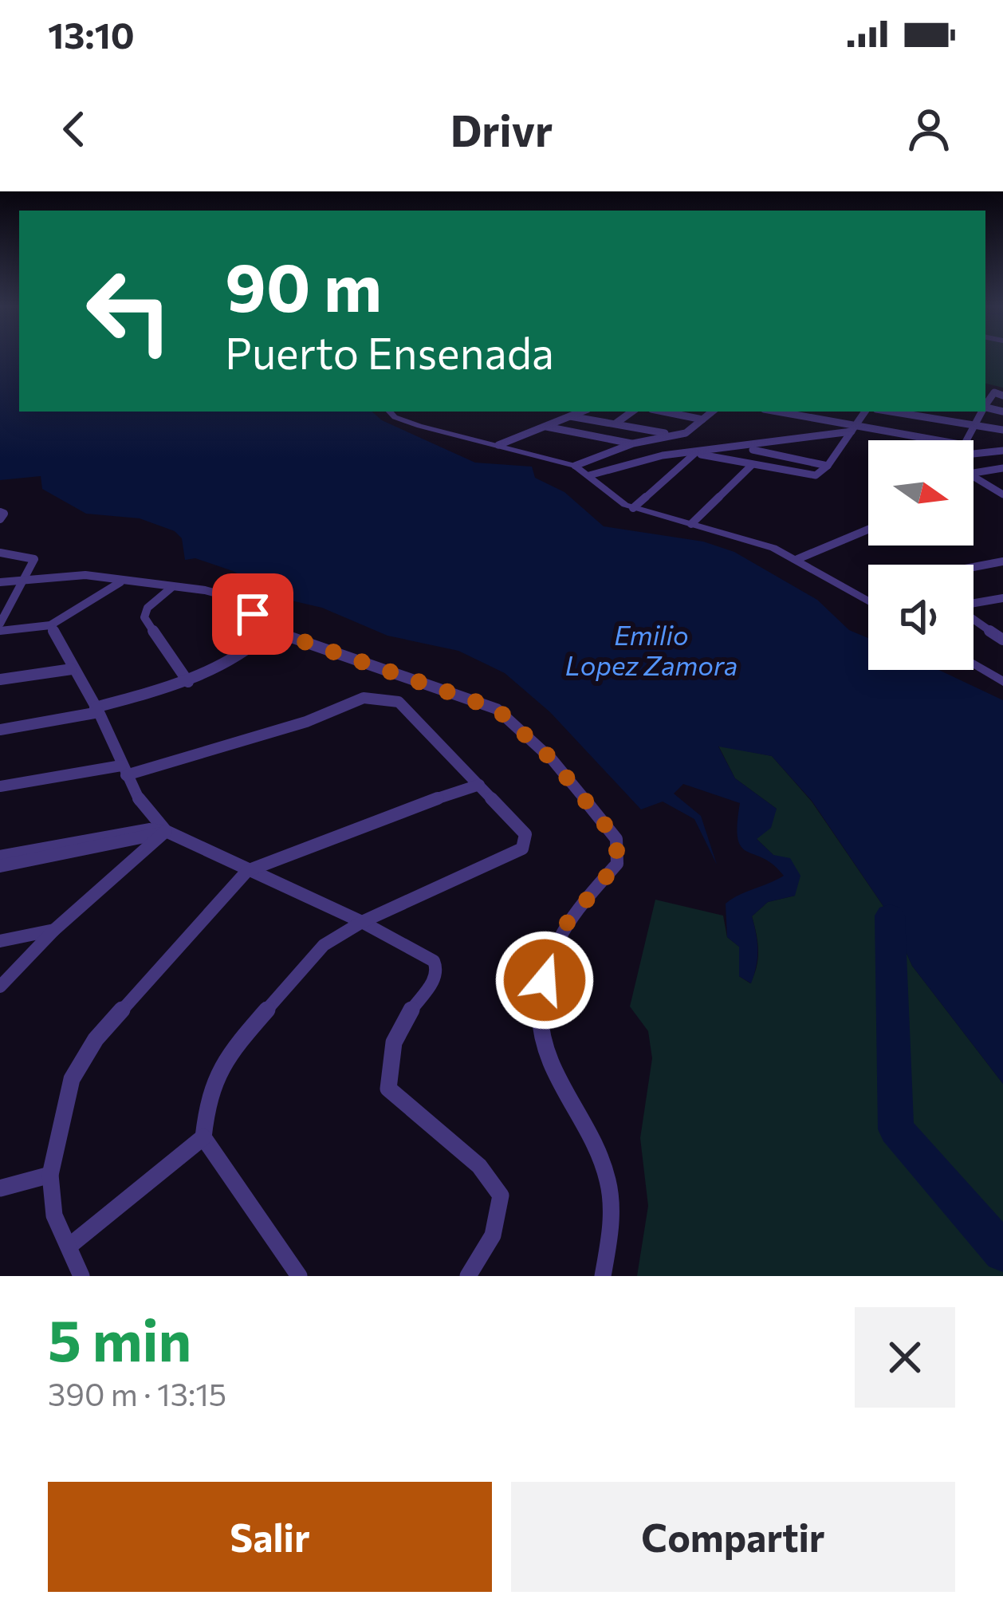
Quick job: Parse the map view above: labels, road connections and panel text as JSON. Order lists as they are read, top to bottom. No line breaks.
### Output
{"water":["Emilio Lopez Zamora"],"north":"right","page":{"status":"13:10","header":"Drivr","turn":["90 m","Puerto Ensenada"],"heading":["5 min","390 m · 13:15"],"buttons":["Salir","Compartir"]}}
